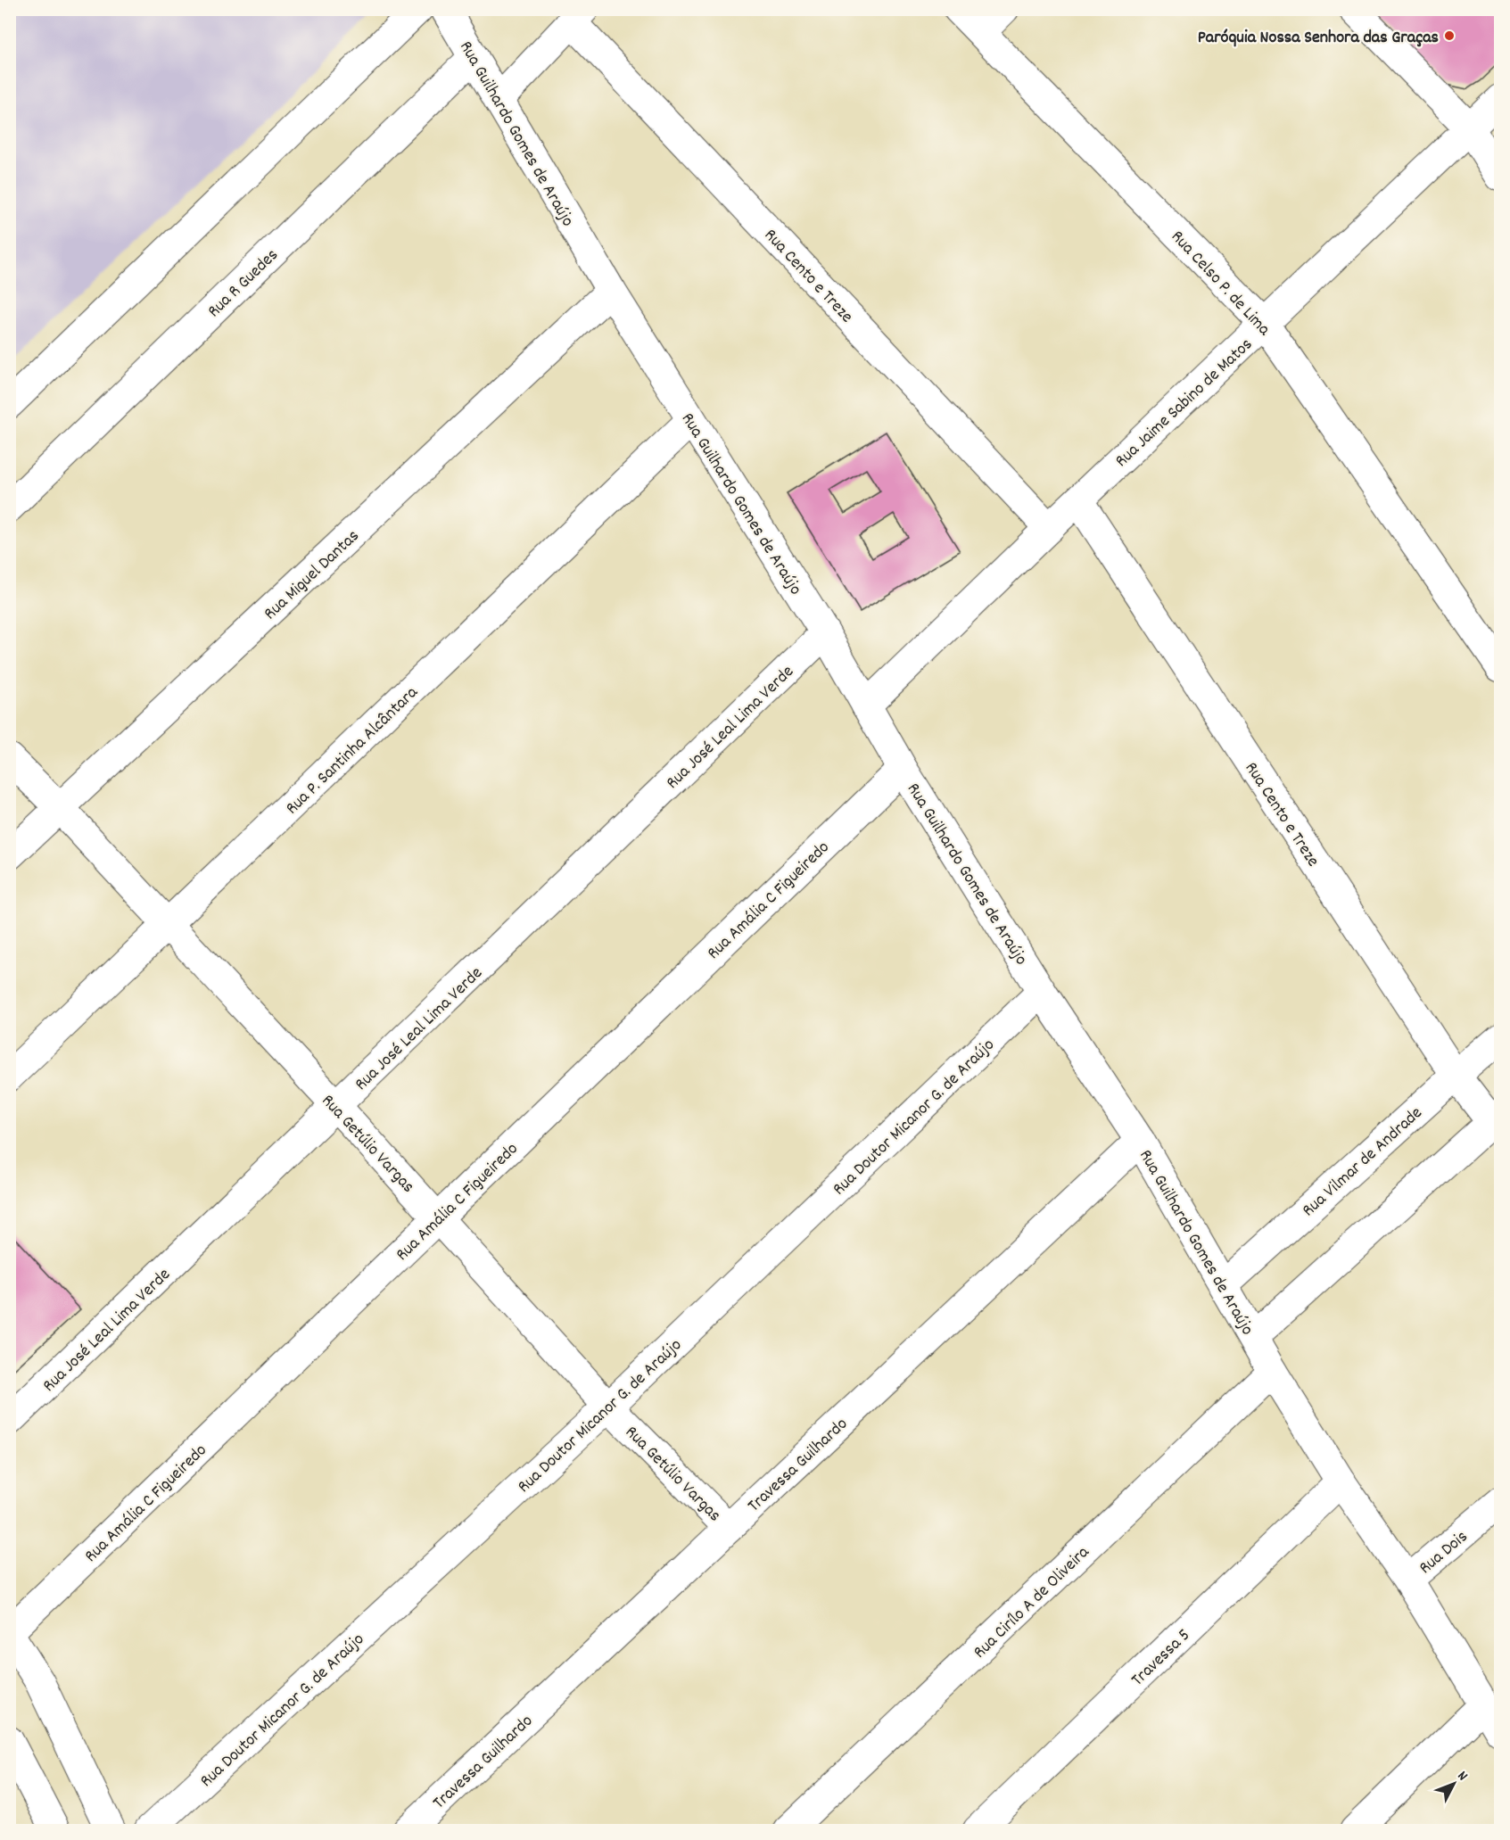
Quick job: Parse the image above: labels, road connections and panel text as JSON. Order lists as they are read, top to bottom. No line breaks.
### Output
{"streets":{"street":["Rua Guilhardo Gomes de Araújo","Rua Cento e Treze","Rua R Guedes","Rua Celso P. de Lima","Rua Jaime Sabino de Matos","Rua Miguel Dantas","Rua José Leal Lima Verde","Rua P. Santinha Alcântara","Rua Amália C Figueiredo","Rua Doutor Micanor G. de Araújo","Rua Getúlio Vargas","Rua Vilmar de Andrade","Travessa Guilhardo","Rua Dois","Rua Cirílo A de Oliveira","Travessa 5"]},"crossings":[["Rua Guilhardo Gomes de Araújo","Rua R Guedes"],["Rua Guilhardo Gomes de Araújo","Rua Jaime Sabino de Matos"],["Rua Guilhardo Gomes de Araújo","Rua Miguel Dantas"],["Rua Guilhardo Gomes de Araújo","Rua José Leal Lima Verde"],["Rua Guilhardo Gomes de Araújo","Rua P. Santinha Alcântara"],["Rua Guilhardo Gomes de Araújo","Rua Amália C Figueiredo"],["Rua Guilhardo Gomes de Araújo","Rua Doutor Micanor G. de Araújo"],["Rua Guilhardo Gomes de Araújo","Rua Vilmar de Andrade"],["Rua Guilhardo Gomes de Araújo","Travessa Guilhardo"],["Rua Guilhardo Gomes de Araújo","Rua Dois"],["Rua Guilhardo Gomes de Araújo","Rua Cirílo A de Oliveira"],["Rua Guilhardo Gomes de Araújo","Travessa 5"],["Rua Cento e Treze","Rua Jaime Sabino de Matos"],["Rua Cento e Treze","Rua Vilmar de Andrade"],["Rua Celso P. de Lima","Rua Jaime Sabino de Matos"],["Rua Miguel Dantas","Rua Getúlio Vargas"],["Rua José Leal Lima Verde","Rua Getúlio Vargas"],["Rua P. Santinha Alcântara","Rua Getúlio Vargas"],["Rua Amália C Figueiredo","Rua Getúlio Vargas"],["Rua Doutor Micanor G. de Araújo","Rua Getúlio Vargas"],["Rua Getúlio Vargas","Travessa Guilhardo"]],"places":["Paróquia Nossa Senhora das Graças"],"north":"top right"}
